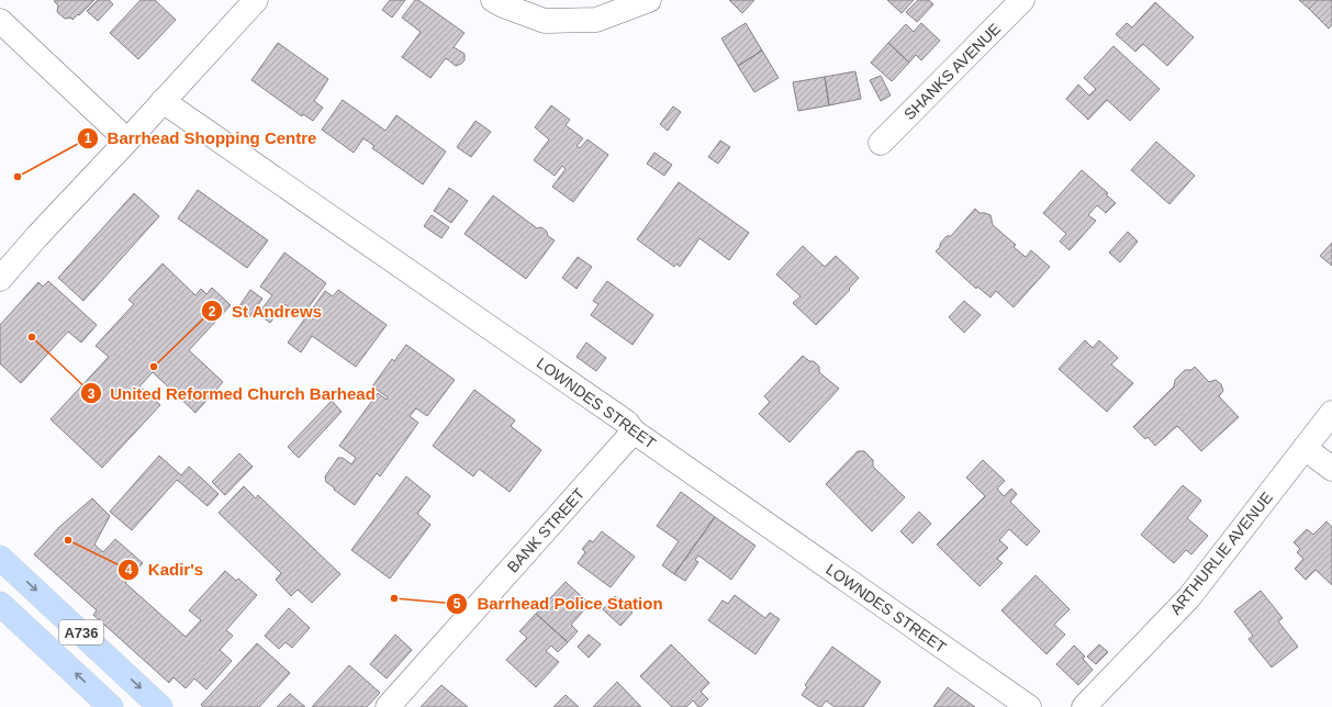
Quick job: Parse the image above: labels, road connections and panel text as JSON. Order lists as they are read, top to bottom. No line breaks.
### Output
{"streets":{"main road":["A736"],"street":["SHANKS AVENUE","LOWNDES STREET","BANK STREET","ARTHURLIE AVENUE"]},"crossings":[["LOWNDES STREET","BANK STREET"]],"places":["Barrhead Shopping Centre","United Reformed Church Barhead","St Andrews","Kadir's","Barrhead Police Station"]}
